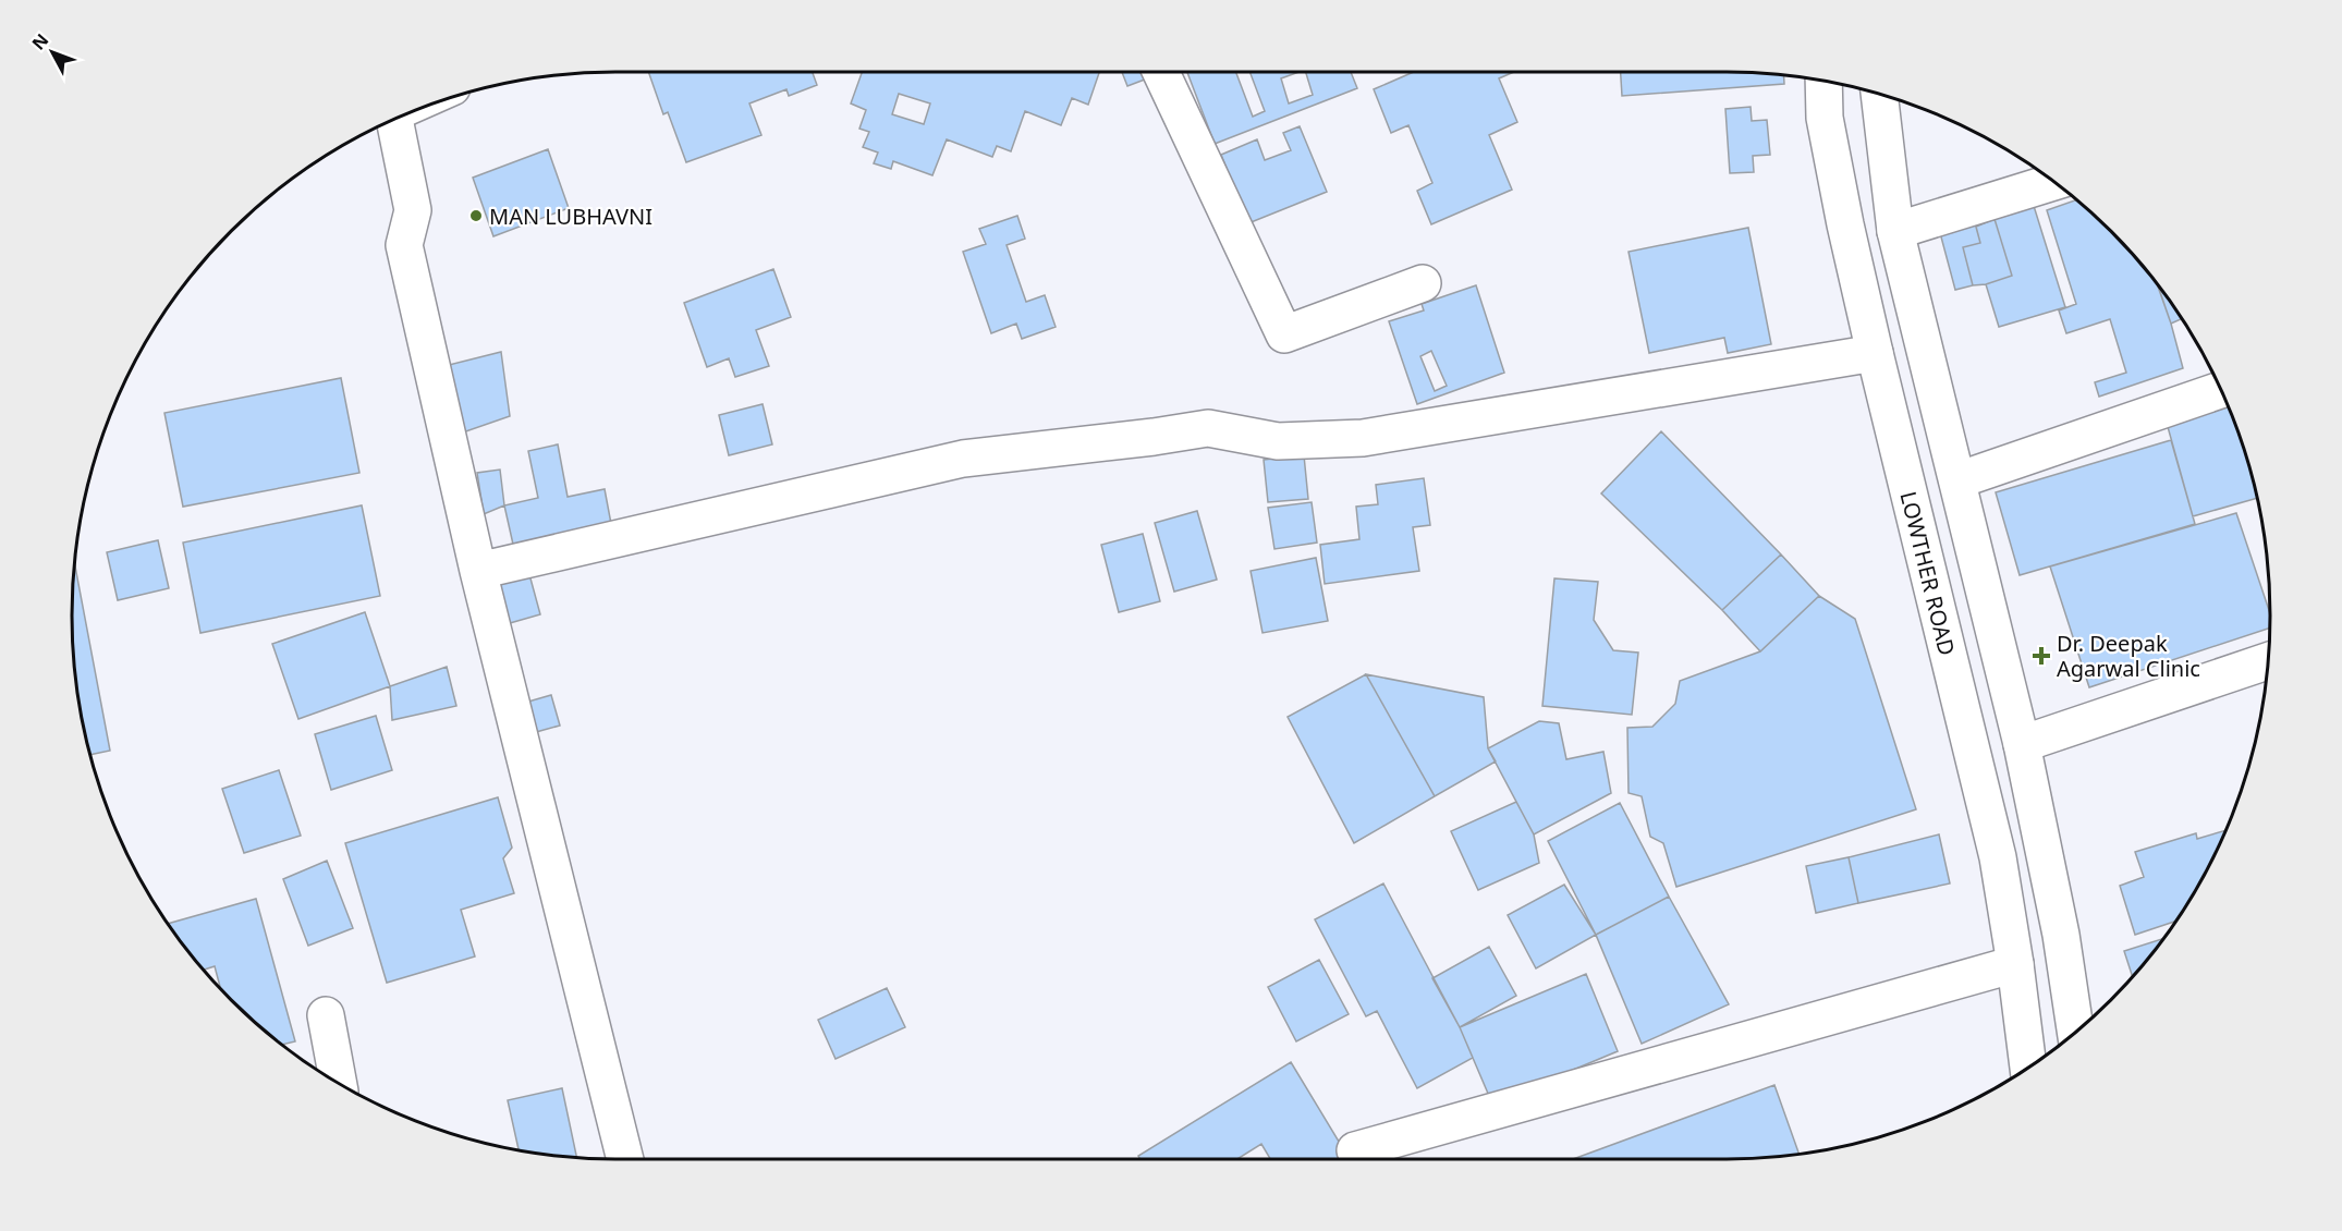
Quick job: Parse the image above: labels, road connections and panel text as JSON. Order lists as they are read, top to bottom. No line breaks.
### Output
{"streets":{"street":["LOWTHER ROAD"]},"places":{"other":["MAN LUBHAVNI"],"health":["Dr. Deepak Agarwal Clinic"]},"north":"top left"}
